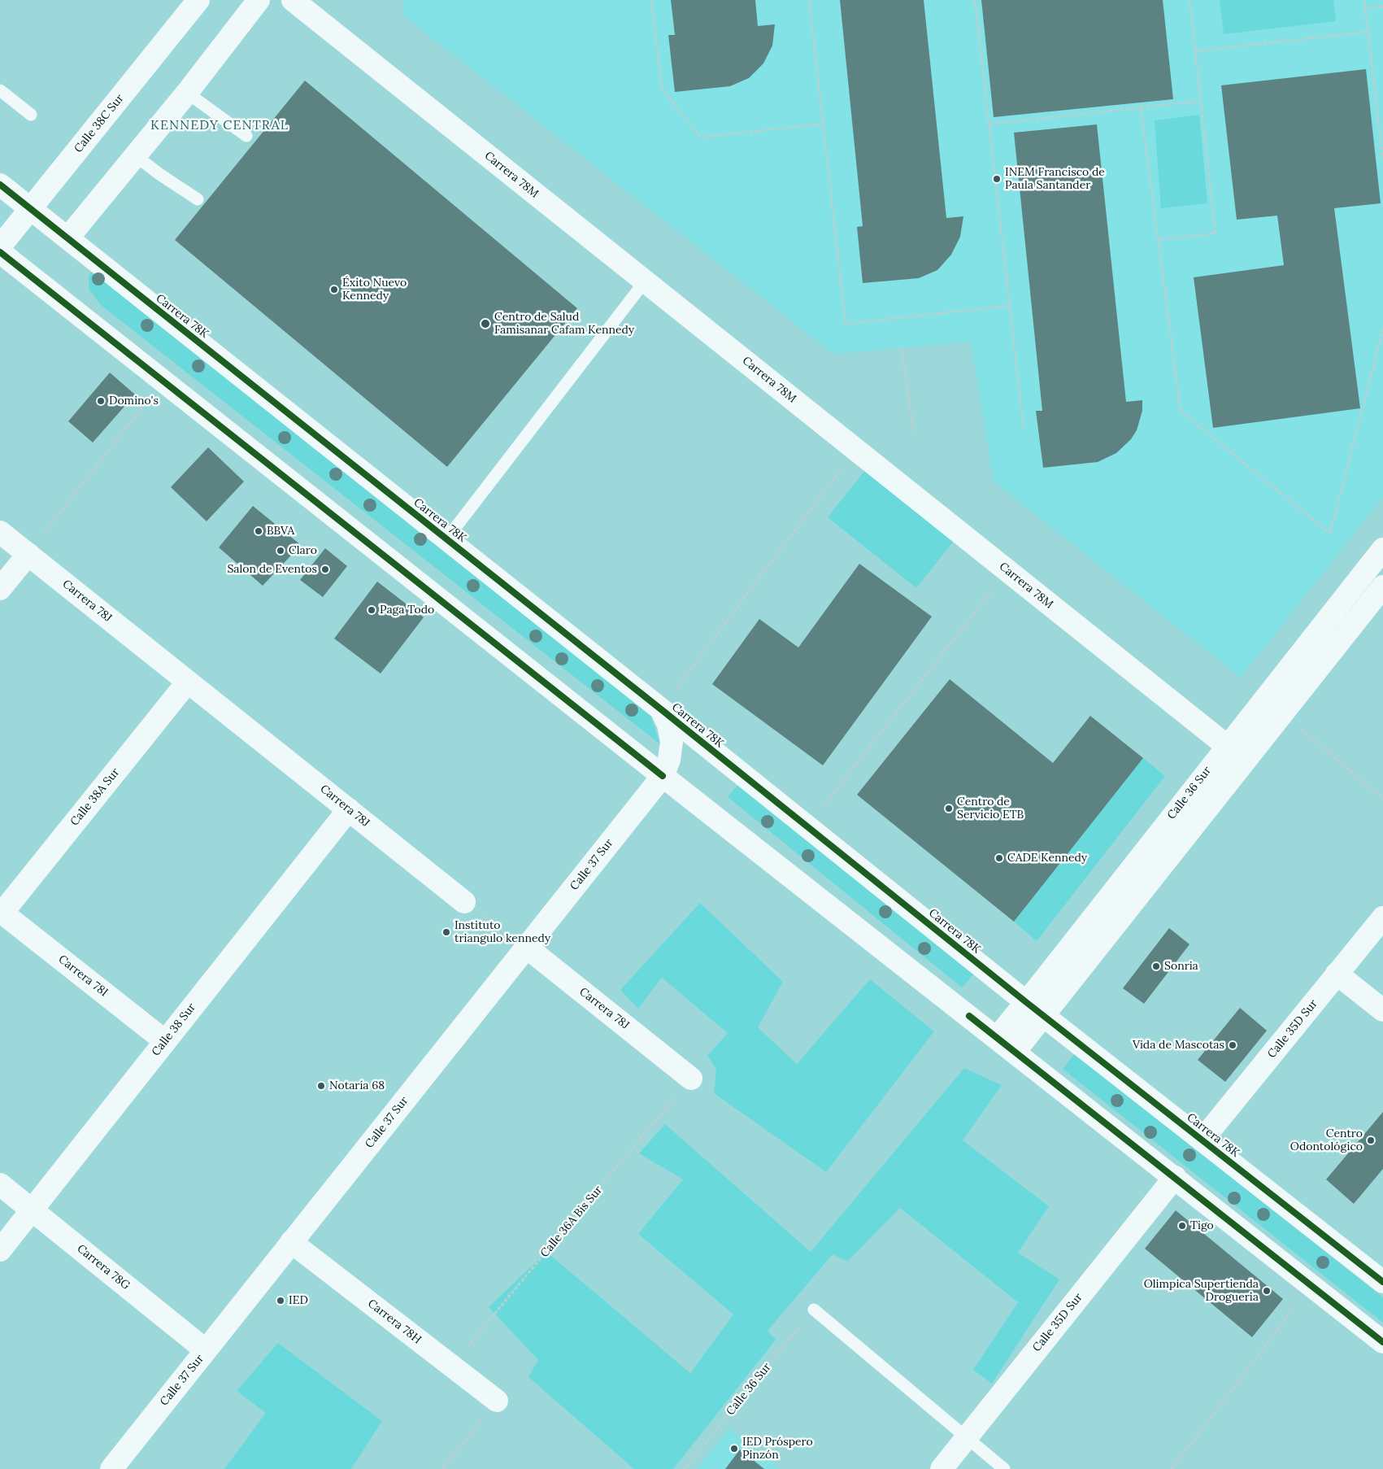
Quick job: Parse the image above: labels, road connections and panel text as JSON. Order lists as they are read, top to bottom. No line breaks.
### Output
{"streets":{"street":["Calle 38C Sur","Carrera 78M","Carrera 78K","Carrera 78J","Calle 36 Sur","Calle 38A Sur","Calle 37 Sur","Carrera 78I","Calle 35D Sur","Calle 38 Sur","Carrera 78G","Carrera 78H"],"path":["Calle 36A Bis Sur"]},"crossings":[["Calle 38C Sur","Carrera 78K"],["Carrera 78M","Calle 36 Sur"],["Carrera 78K","Calle 36 Sur"],["Carrera 78K","Calle 37 Sur"],["Carrera 78K","Calle 35D Sur"],["Carrera 78J","Calle 38A Sur"],["Carrera 78J","Calle 37 Sur"],["Carrera 78J","Calle 38 Sur"],["Carrera 78J","Calle 36A Bis Sur"],["Calle 38A Sur","Carrera 78I"],["Calle 37 Sur","Carrera 78G"],["Calle 37 Sur","Carrera 78H"],["Carrera 78I","Calle 38 Sur"],["Calle 38 Sur","Carrera 78G"],["Calle 36A Bis Sur","Carrera 78H"]],"districts":["KENNEDY CENTRAL"],"places":["INEM Francisco de Paula Santander","Éxito Nuevo Kennedy","Centro de Salud Famisanar Cafam Kennedy","Domino's","BBVA","Claro","Salon de Eventos","Paga Todo","Centro de Servicio ETB","CADE Kennedy","Instituto triangulo kennedy","Sonria","Vida de Mascotas","Notaría 68","Centro Odontológico","Tigo","Olimpica Supertienda Drogueria","IED","IED Próspero Pinzón"]}
